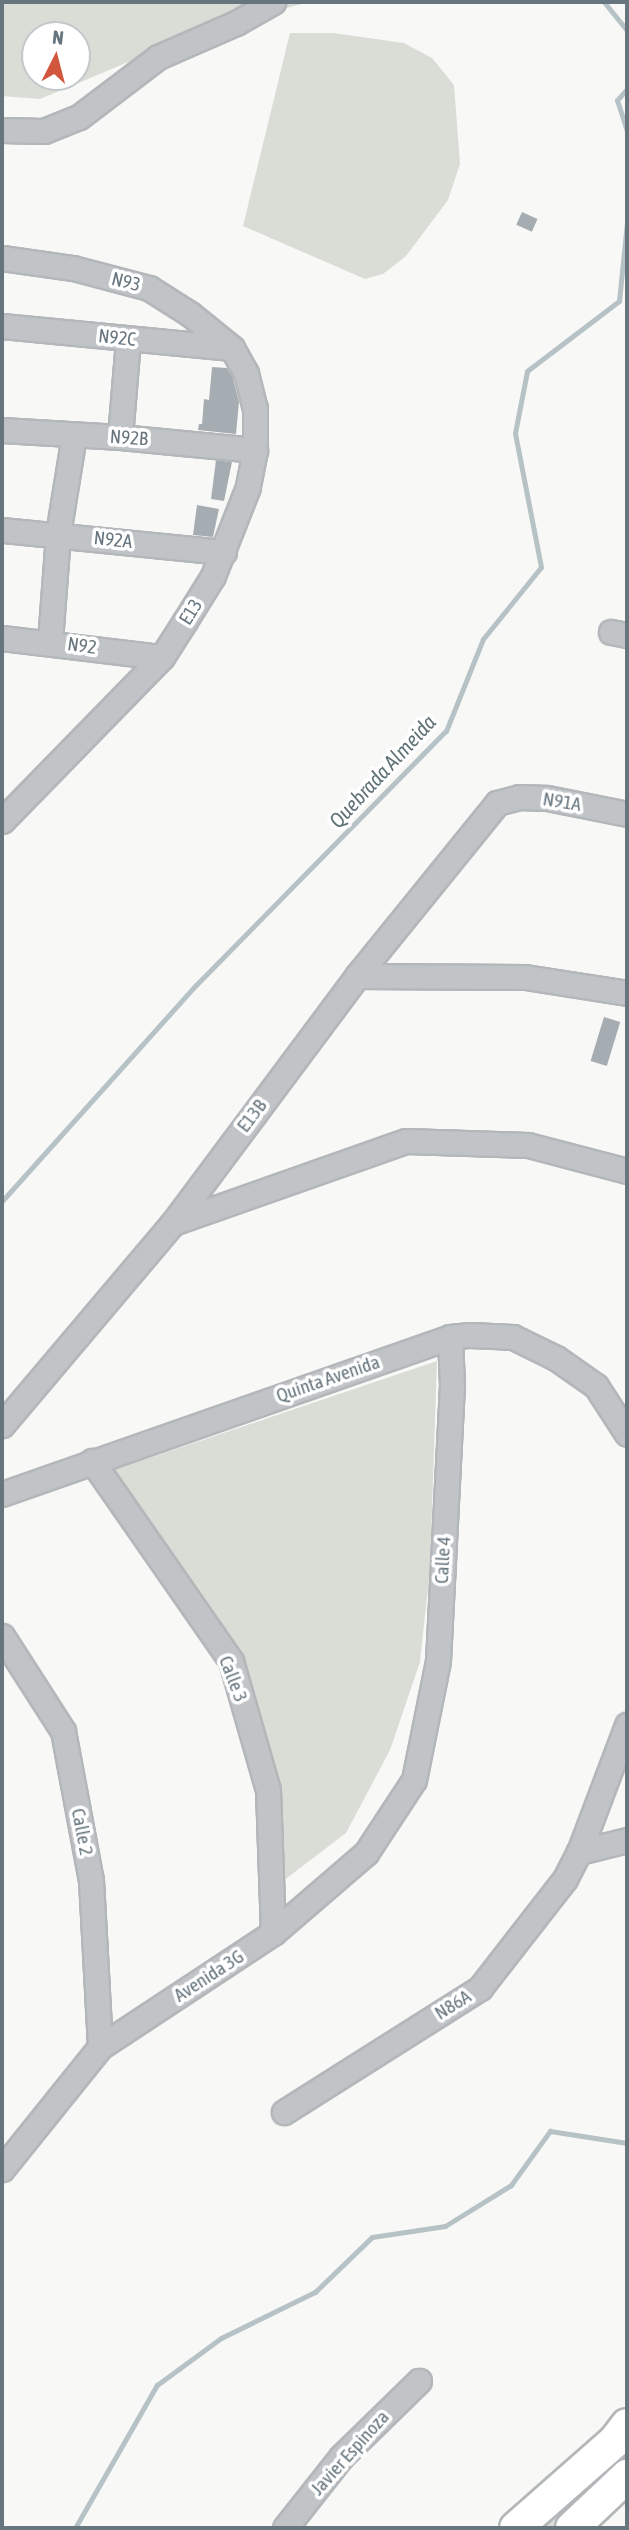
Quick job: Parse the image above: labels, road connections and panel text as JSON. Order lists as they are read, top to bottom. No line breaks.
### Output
{"streets":{"street":["N93","N92C","N92B","N92A","E13","N92","N91A","E13B","Quinta Avenida","Calle 4","Calle 3","Calle 2","Avenida 3G","N86A","Javier Espinoza"]},"crossings":[["N93","N92C"],["N93","E13"],["N92C","E13"],["N92B","E13"],["N92A","E13"],["E13","N92"],["N91A","E13B"],["Quinta Avenida","Calle 4"],["Quinta Avenida","Calle 3"],["Calle 4","Avenida 3G"],["Calle 3","Avenida 3G"],["Calle 2","Avenida 3G"]],"water":["Quebrada Almeida"],"north":"top"}
